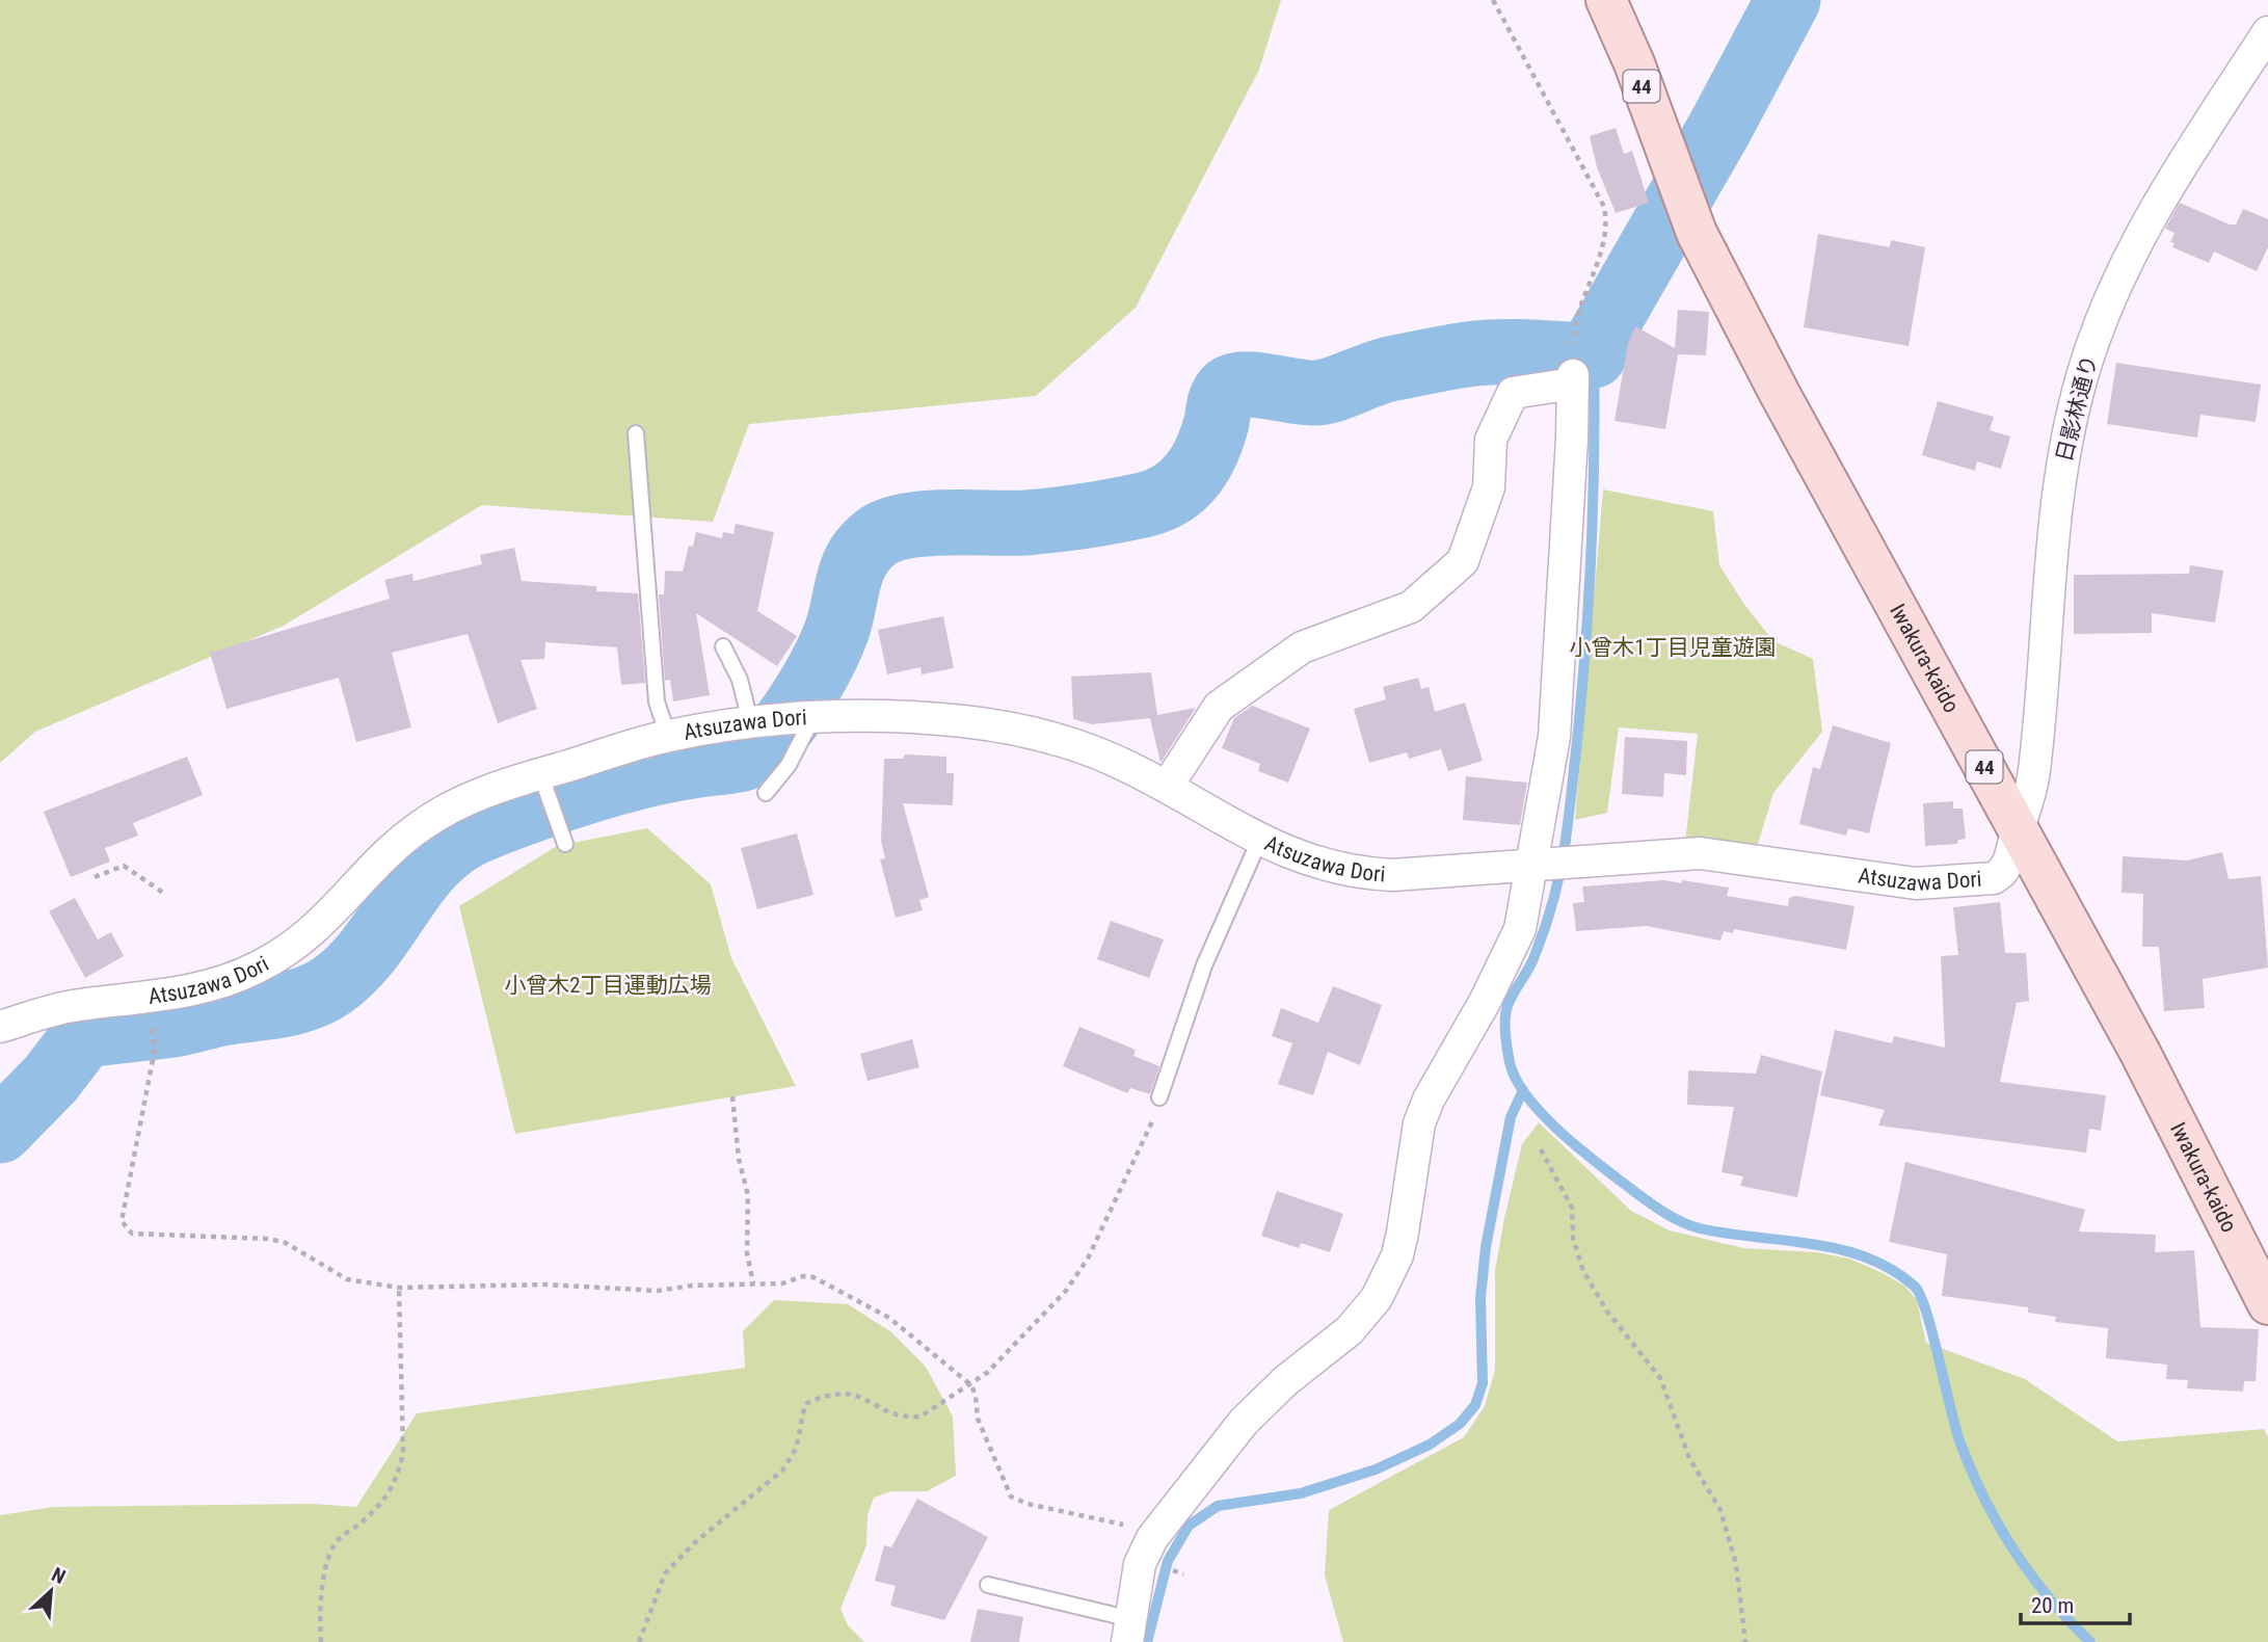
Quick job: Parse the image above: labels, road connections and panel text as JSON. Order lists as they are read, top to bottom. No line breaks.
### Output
{"streets":{"main road":["44","Iwakura-kaido"],"street":["日影林通り","Atsuzawa Dori"]},"crossings":[["日影林通り","Iwakura-kaido"],["日影林通り","Atsuzawa Dori"],["Iwakura-kaido","Atsuzawa Dori"]],"parks":["小曾木1丁目児童遊園","小曾木2丁目運動広場"],"scale_bar":"20 m","north":"top right"}
